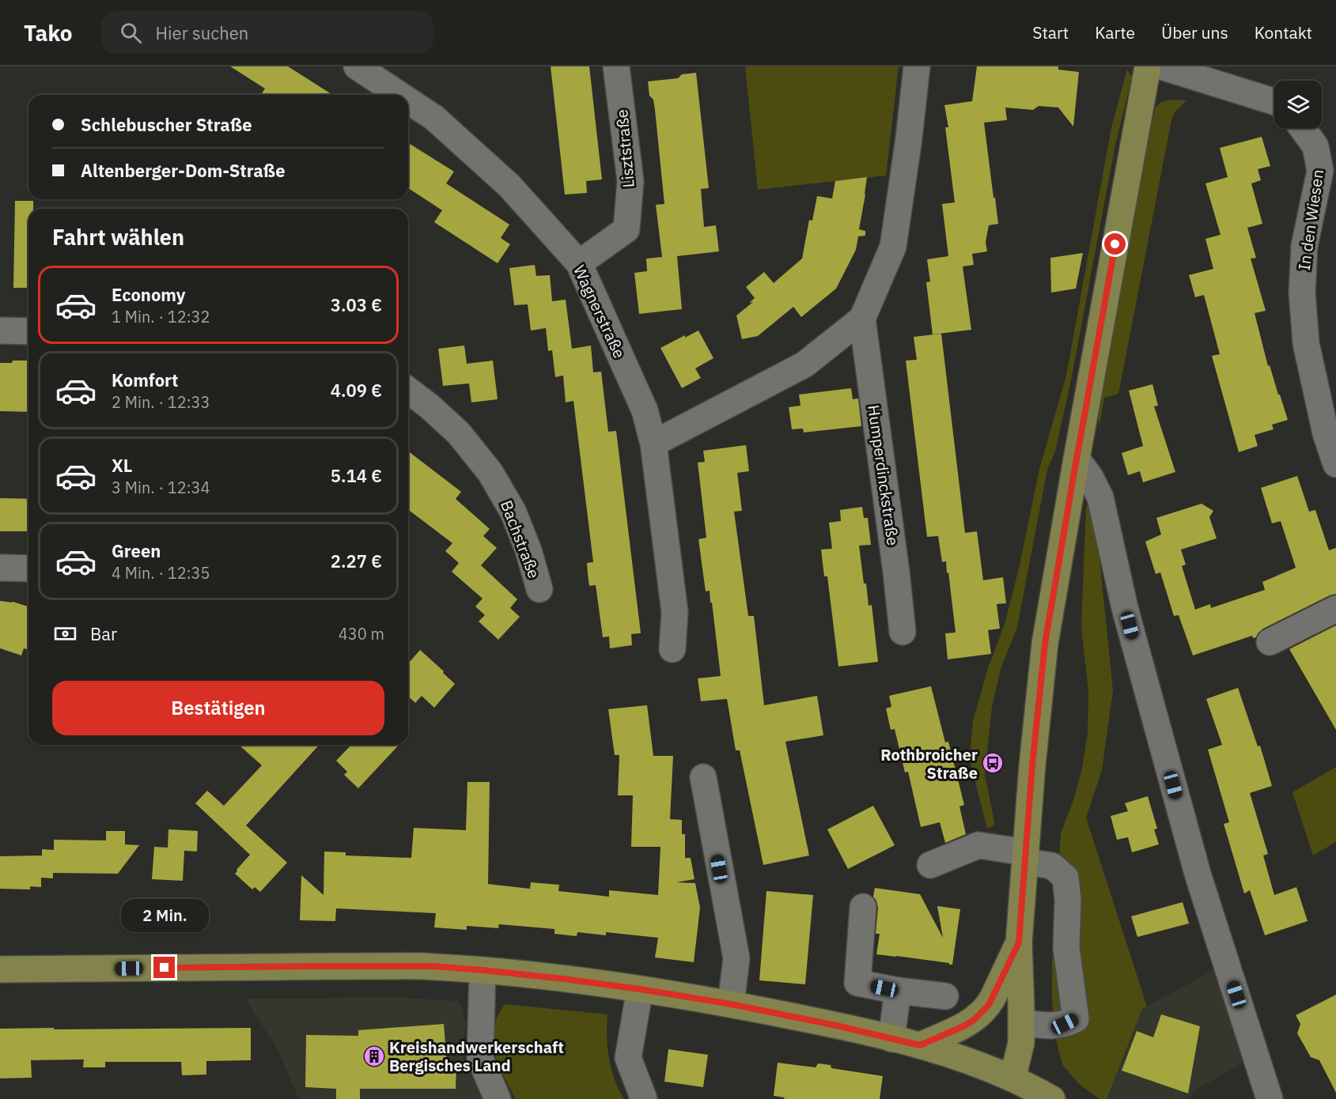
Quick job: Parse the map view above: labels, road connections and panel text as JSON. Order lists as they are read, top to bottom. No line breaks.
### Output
{"streets":{"street":["Lisztstraße","In den Wiesen","Wagnerstraße","Humperdinckstraße","Bachstraße"]},"crossings":[["Lisztstraße","Wagnerstraße"]],"places":{"bus stop":["Rothbroicher Straße"],"building":["Kreishandwerkerschaft Bergisches Land"]},"page":{"header":"Tako","search":"Hier suchen","nav":["Start","Karte","Über uns","Kontakt"],"banner":["Schlebuscher Straße","Altenberger-Dom-Straße"],"heading":"Fahrt wählen","list":[{"name":"Economy","note":"1 Min. · 12:32","value":"3.03 €"},{"name":"Komfort","note":"2 Min. · 12:33","value":"4.09 €"},{"name":"XL","note":"3 Min. · 12:34","value":"5.14 €"},{"name":"Green","note":"4 Min. · 12:35","value":"2.27 €"}],"pay":["Bar","430 m"],"buttons":"Bestätigen","bubble":"2 Min."}}
